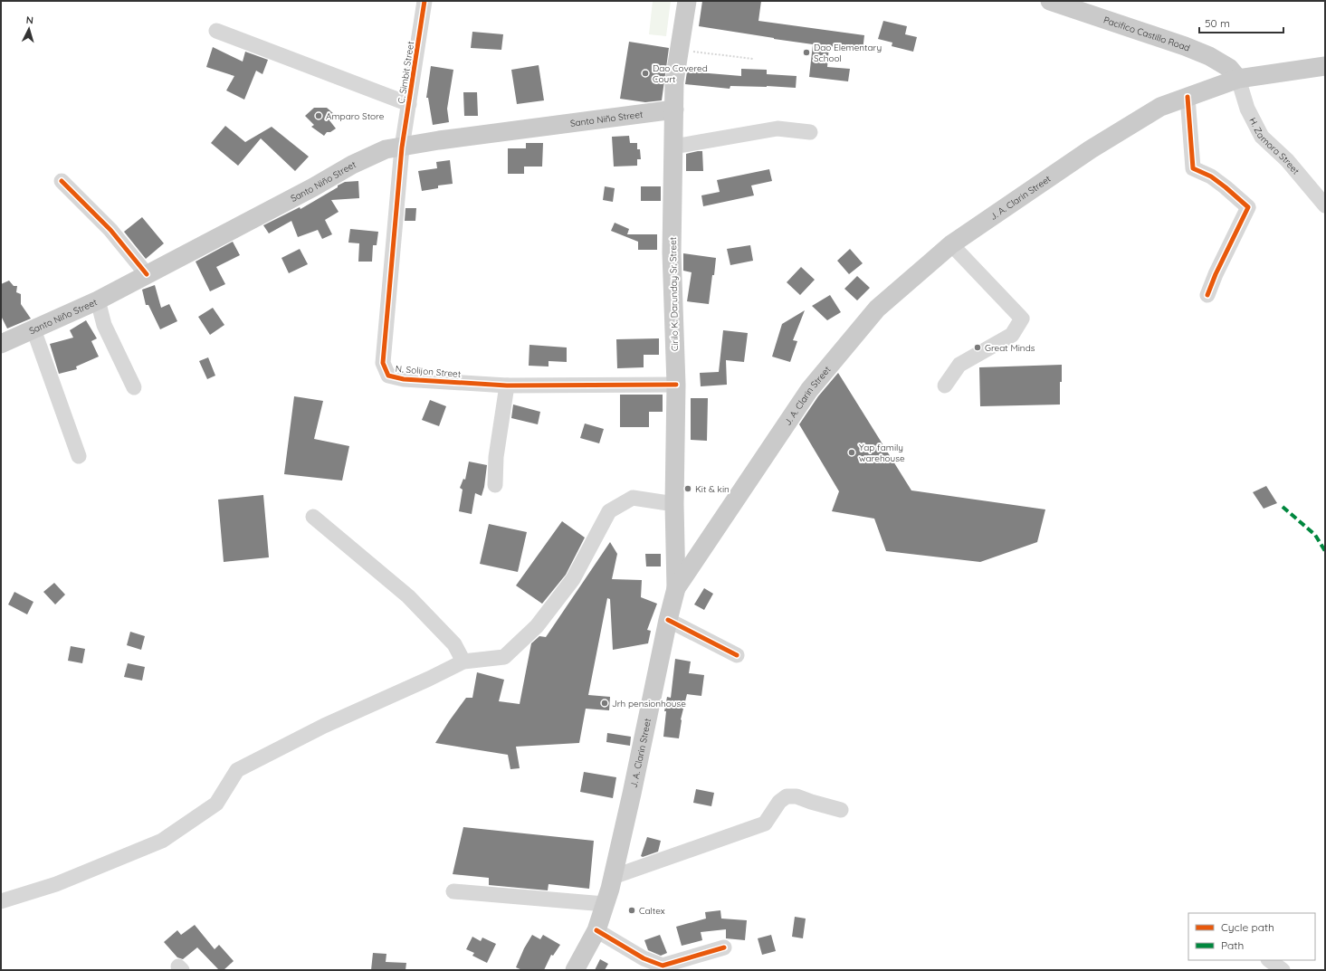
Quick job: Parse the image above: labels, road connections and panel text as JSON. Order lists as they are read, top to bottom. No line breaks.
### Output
{"streets":{"main road":["Pacifico Castillo Road","Santo Niño Street","J. A. Clarin Street","Cirilo K. Darunday Sr. Street"],"street":["C. Simbit Street","H. Zamora Street","N. Solijon Street"]},"crossings":[["Pacifico Castillo Road","H. Zamora Street"],["Pacifico Castillo Road","J. A. Clarin Street"],["C. Simbit Street","Santo Niño Street"],["C. Simbit Street","N. Solijon Street"],["Santo Niño Street","Cirilo K. Darunday Sr. Street"],["Santo Niño Street","N. Solijon Street"],["H. Zamora Street","J. A. Clarin Street"],["J. A. Clarin Street","Cirilo K. Darunday Sr. Street"],["Cirilo K. Darunday Sr. Street","N. Solijon Street"]],"places":["Dao Elementary School","Dao Covered Court","Amparo Store","Great Minds","Yap family warehouse","Kit & kin","Jrh pensionhouse","Caltex"],"legend":["Cycle path","Path"],"scale_bar":"50 m","north":"top"}
